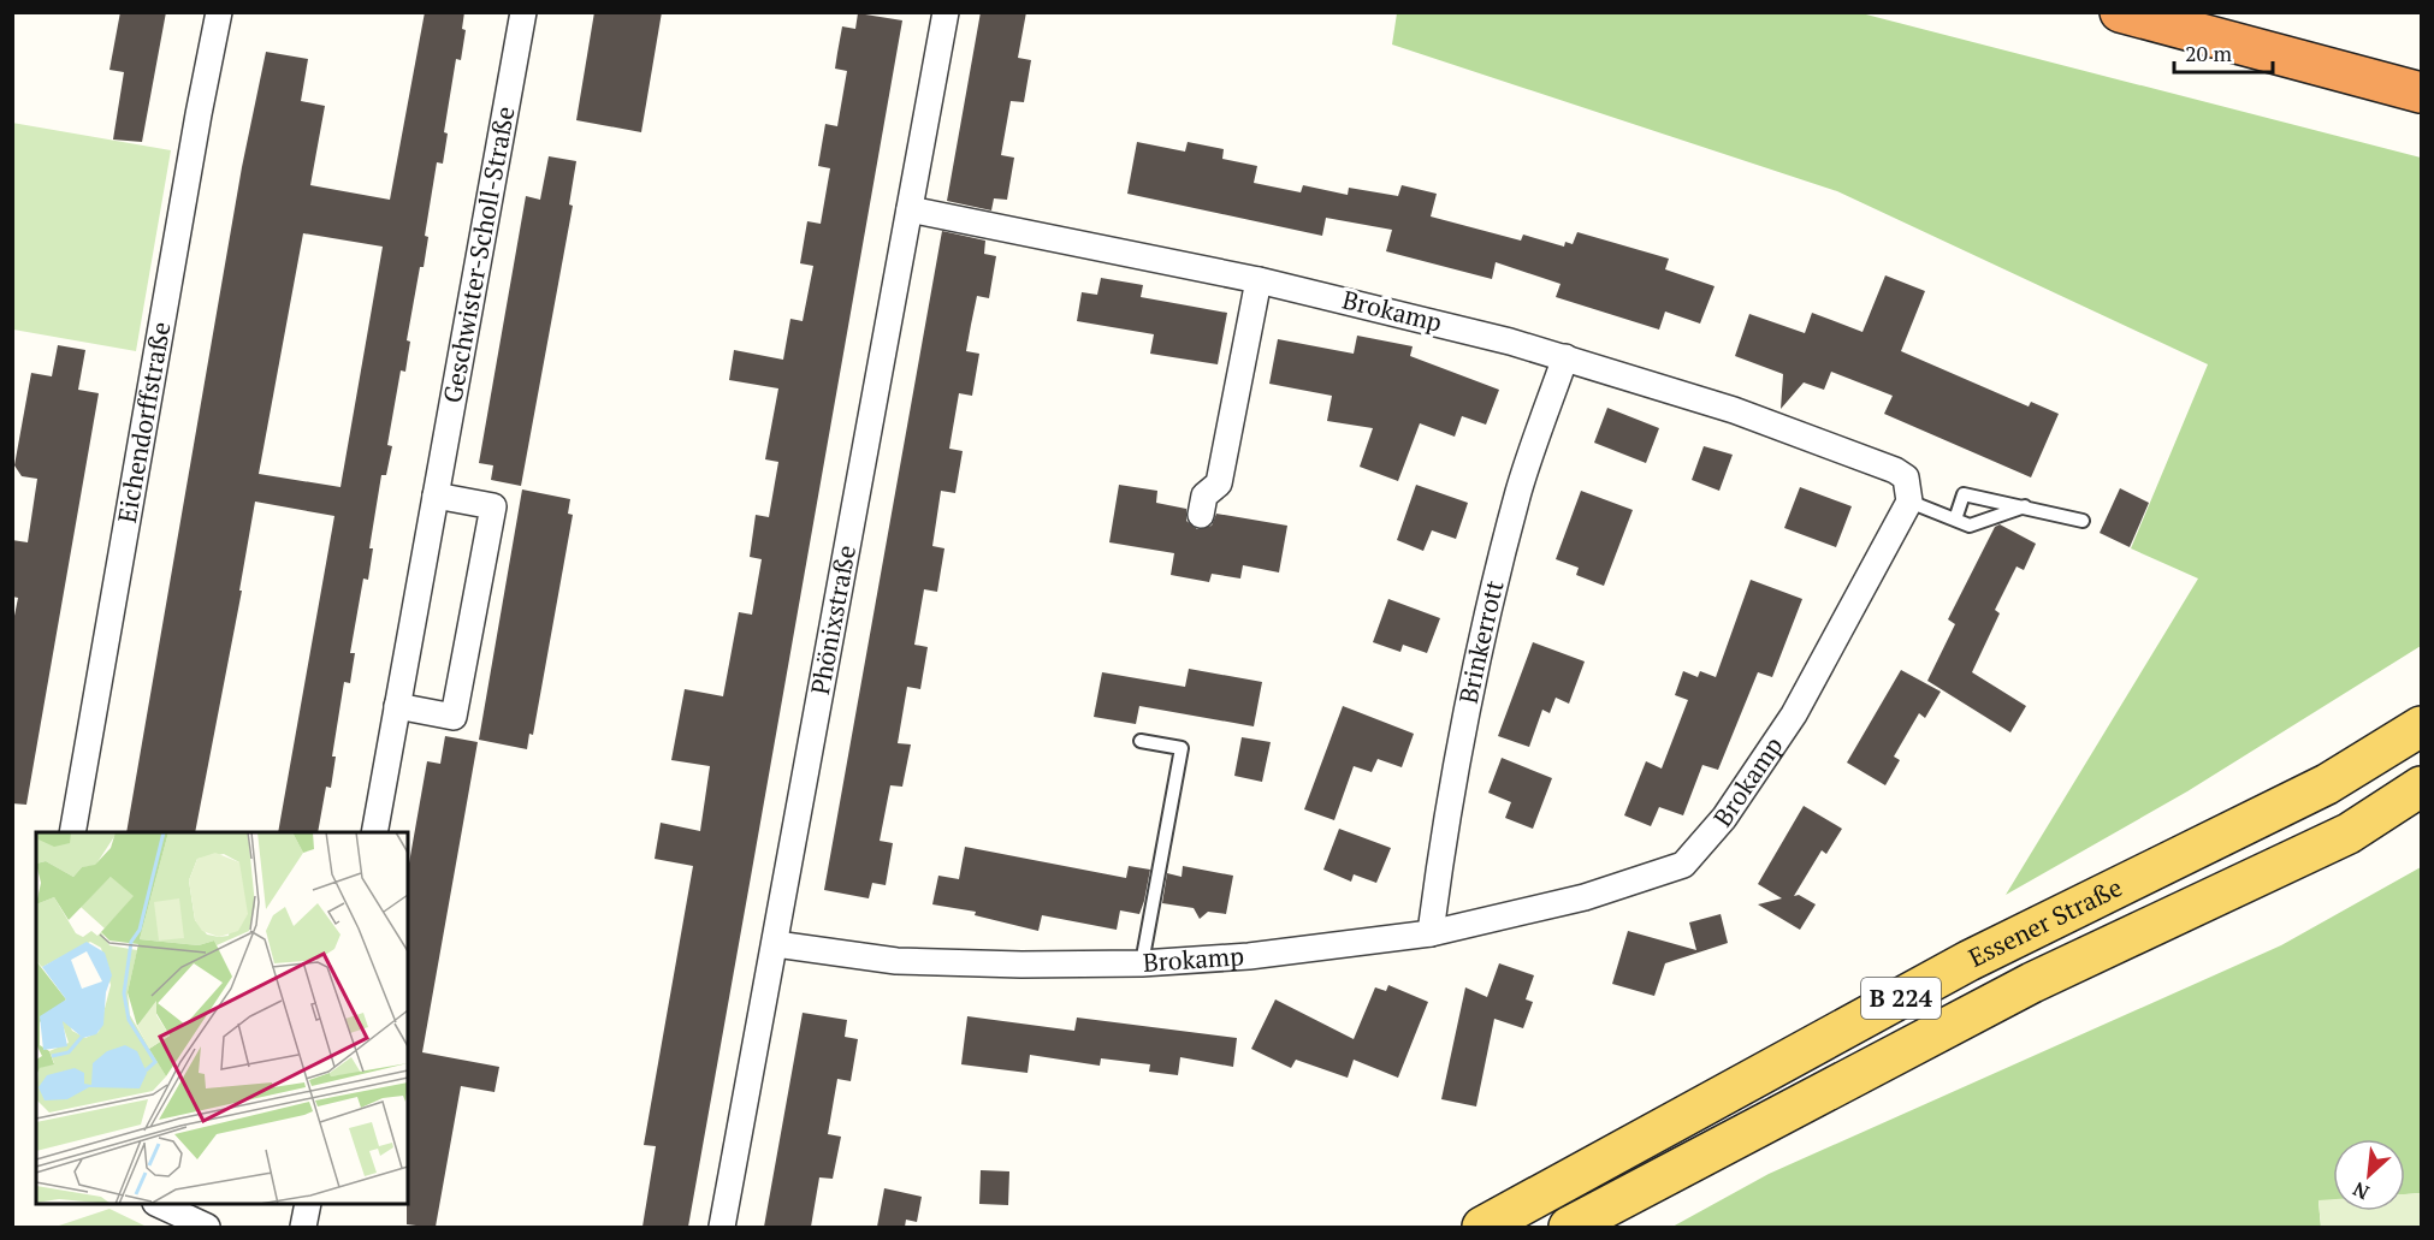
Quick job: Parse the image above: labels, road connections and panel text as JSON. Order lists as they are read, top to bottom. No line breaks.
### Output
{"streets":{"main road":["Essener Straße","B 224"],"street":["Geschwister-Scholl-Straße","Brokamp","Eichendorffstraße","Phönixstraße","Brinkerrott"]},"crossings":[["Brokamp","Phönixstraße"],["Brokamp","Brinkerrott"]],"scale_bar":"20 m","north":"bottom left"}
